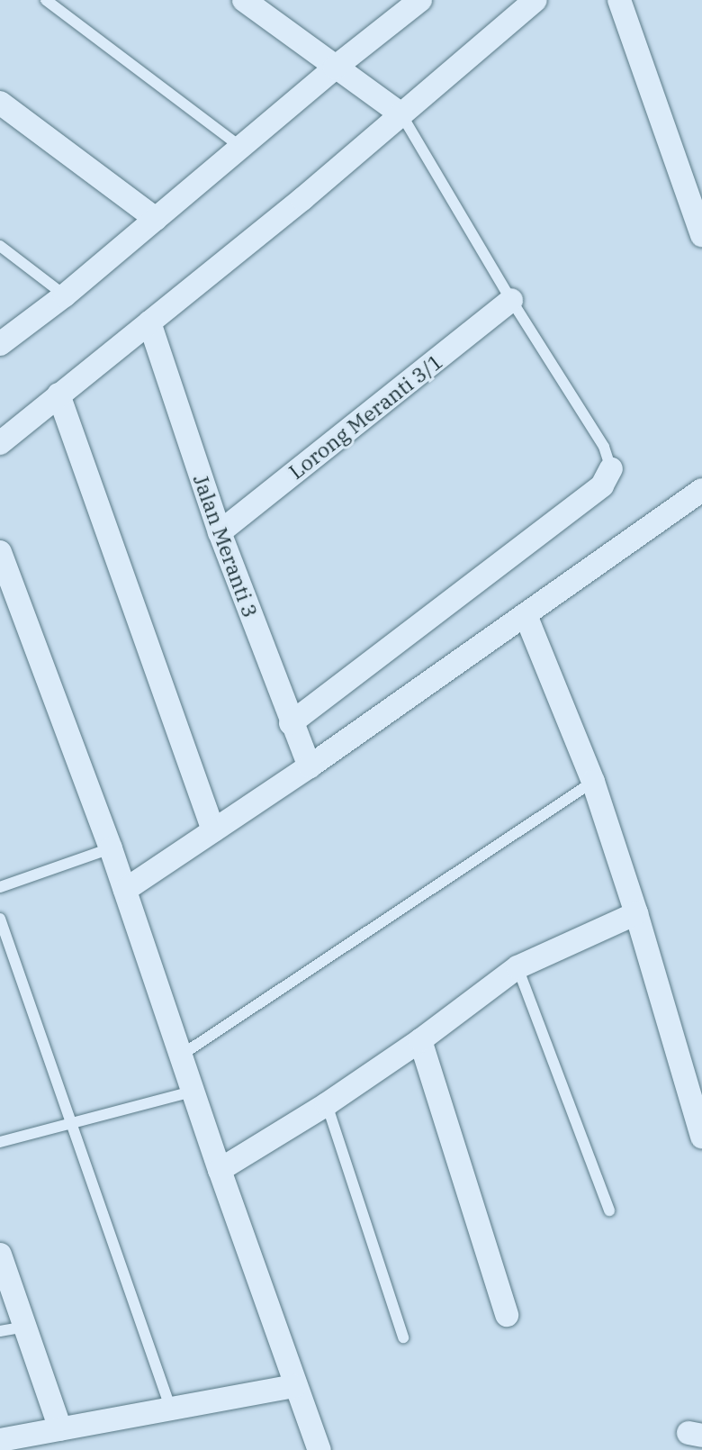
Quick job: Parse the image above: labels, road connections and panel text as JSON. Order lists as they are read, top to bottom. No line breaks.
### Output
{"streets":{"street":["Lorong Meranti 3/1","Jalan Meranti 3"]},"crossings":[["Lorong Meranti 3/1","Jalan Meranti 3"]]}
